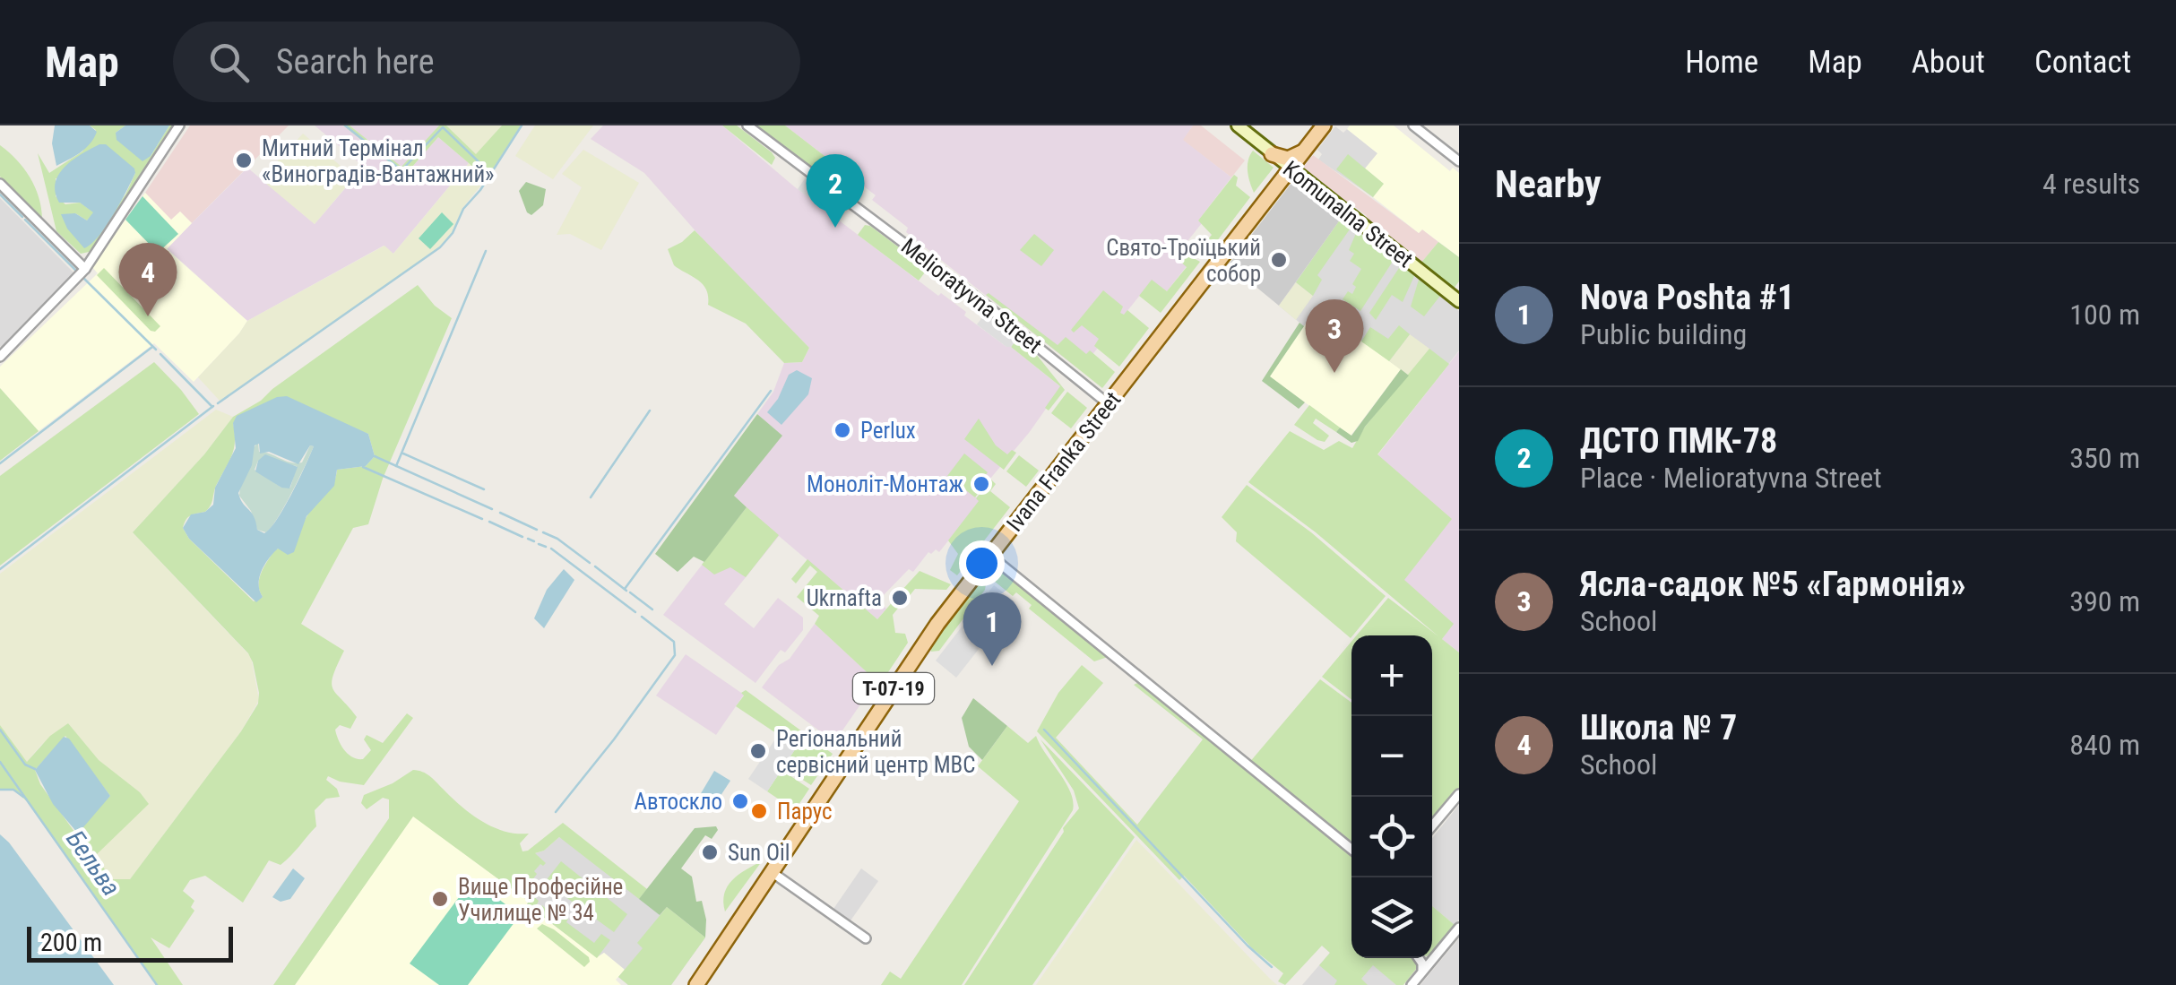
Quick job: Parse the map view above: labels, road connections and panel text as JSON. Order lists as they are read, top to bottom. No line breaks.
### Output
{"streets":{"main road":["Komunalna Street","Ivana Franka Street","Т-07-19"],"street":["Melioratyvna Street"]},"crossings":[["Komunalna Street","Ivana Franka Street"],["Melioratyvna Street","Ivana Franka Street"]],"water":["Бельва"],"places":["Митний Термінал «Виноградів-Вантажний»","Свято-Троїцький собор","Perlux","Моноліт-Монтаж","Ukrnafta","Регіональний сервісний центр МВС","Автоскло","Парус","Sun Oil","Вище Професійне Училище № 34"],"scale_bar":"200 m","page":{"header":"Map","search":"Search here","nav":["Home","Map","About","Contact"],"heading":["Nearby","4 results"],"pins":["2","4","3","1"],"list":[{"mark":"1","name":"Nova Poshta #1","note":"Public building","value":"100 m"},{"mark":"2","name":"ДСТО ПМК-78","note":"Place · Melioratyvna Street","value":"350 m"},{"mark":"3","name":"Ясла-садок №5 «Гармонія»","note":"School","value":"390 m"},{"mark":"4","name":"Школа № 7","note":"School","value":"840 m"}],"map_buttons":["+","−"],"scale":"200 m"}}
